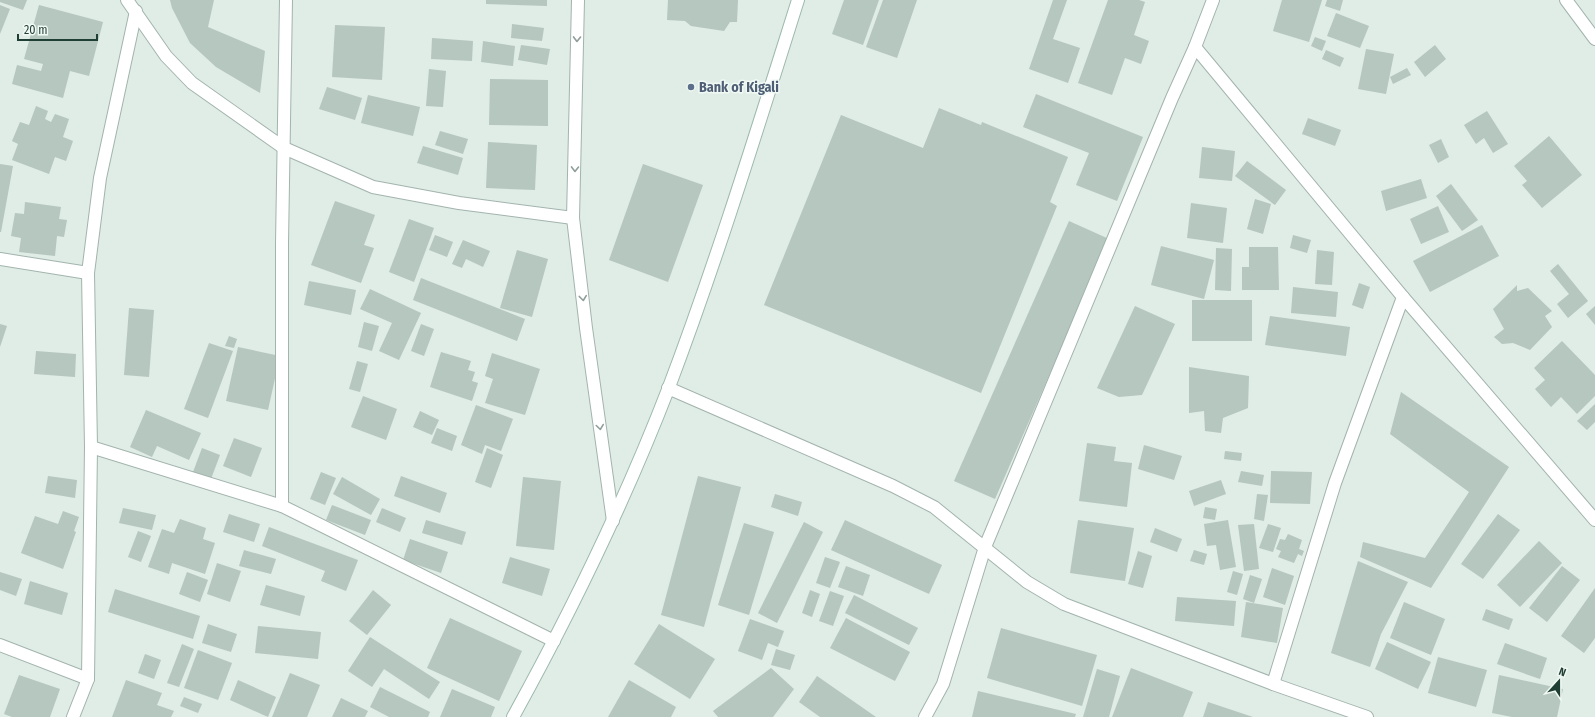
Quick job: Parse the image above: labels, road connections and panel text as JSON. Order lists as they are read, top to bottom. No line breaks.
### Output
{"places":["Bank of Kigali"],"scale_bar":"20 m","north":"top"}
